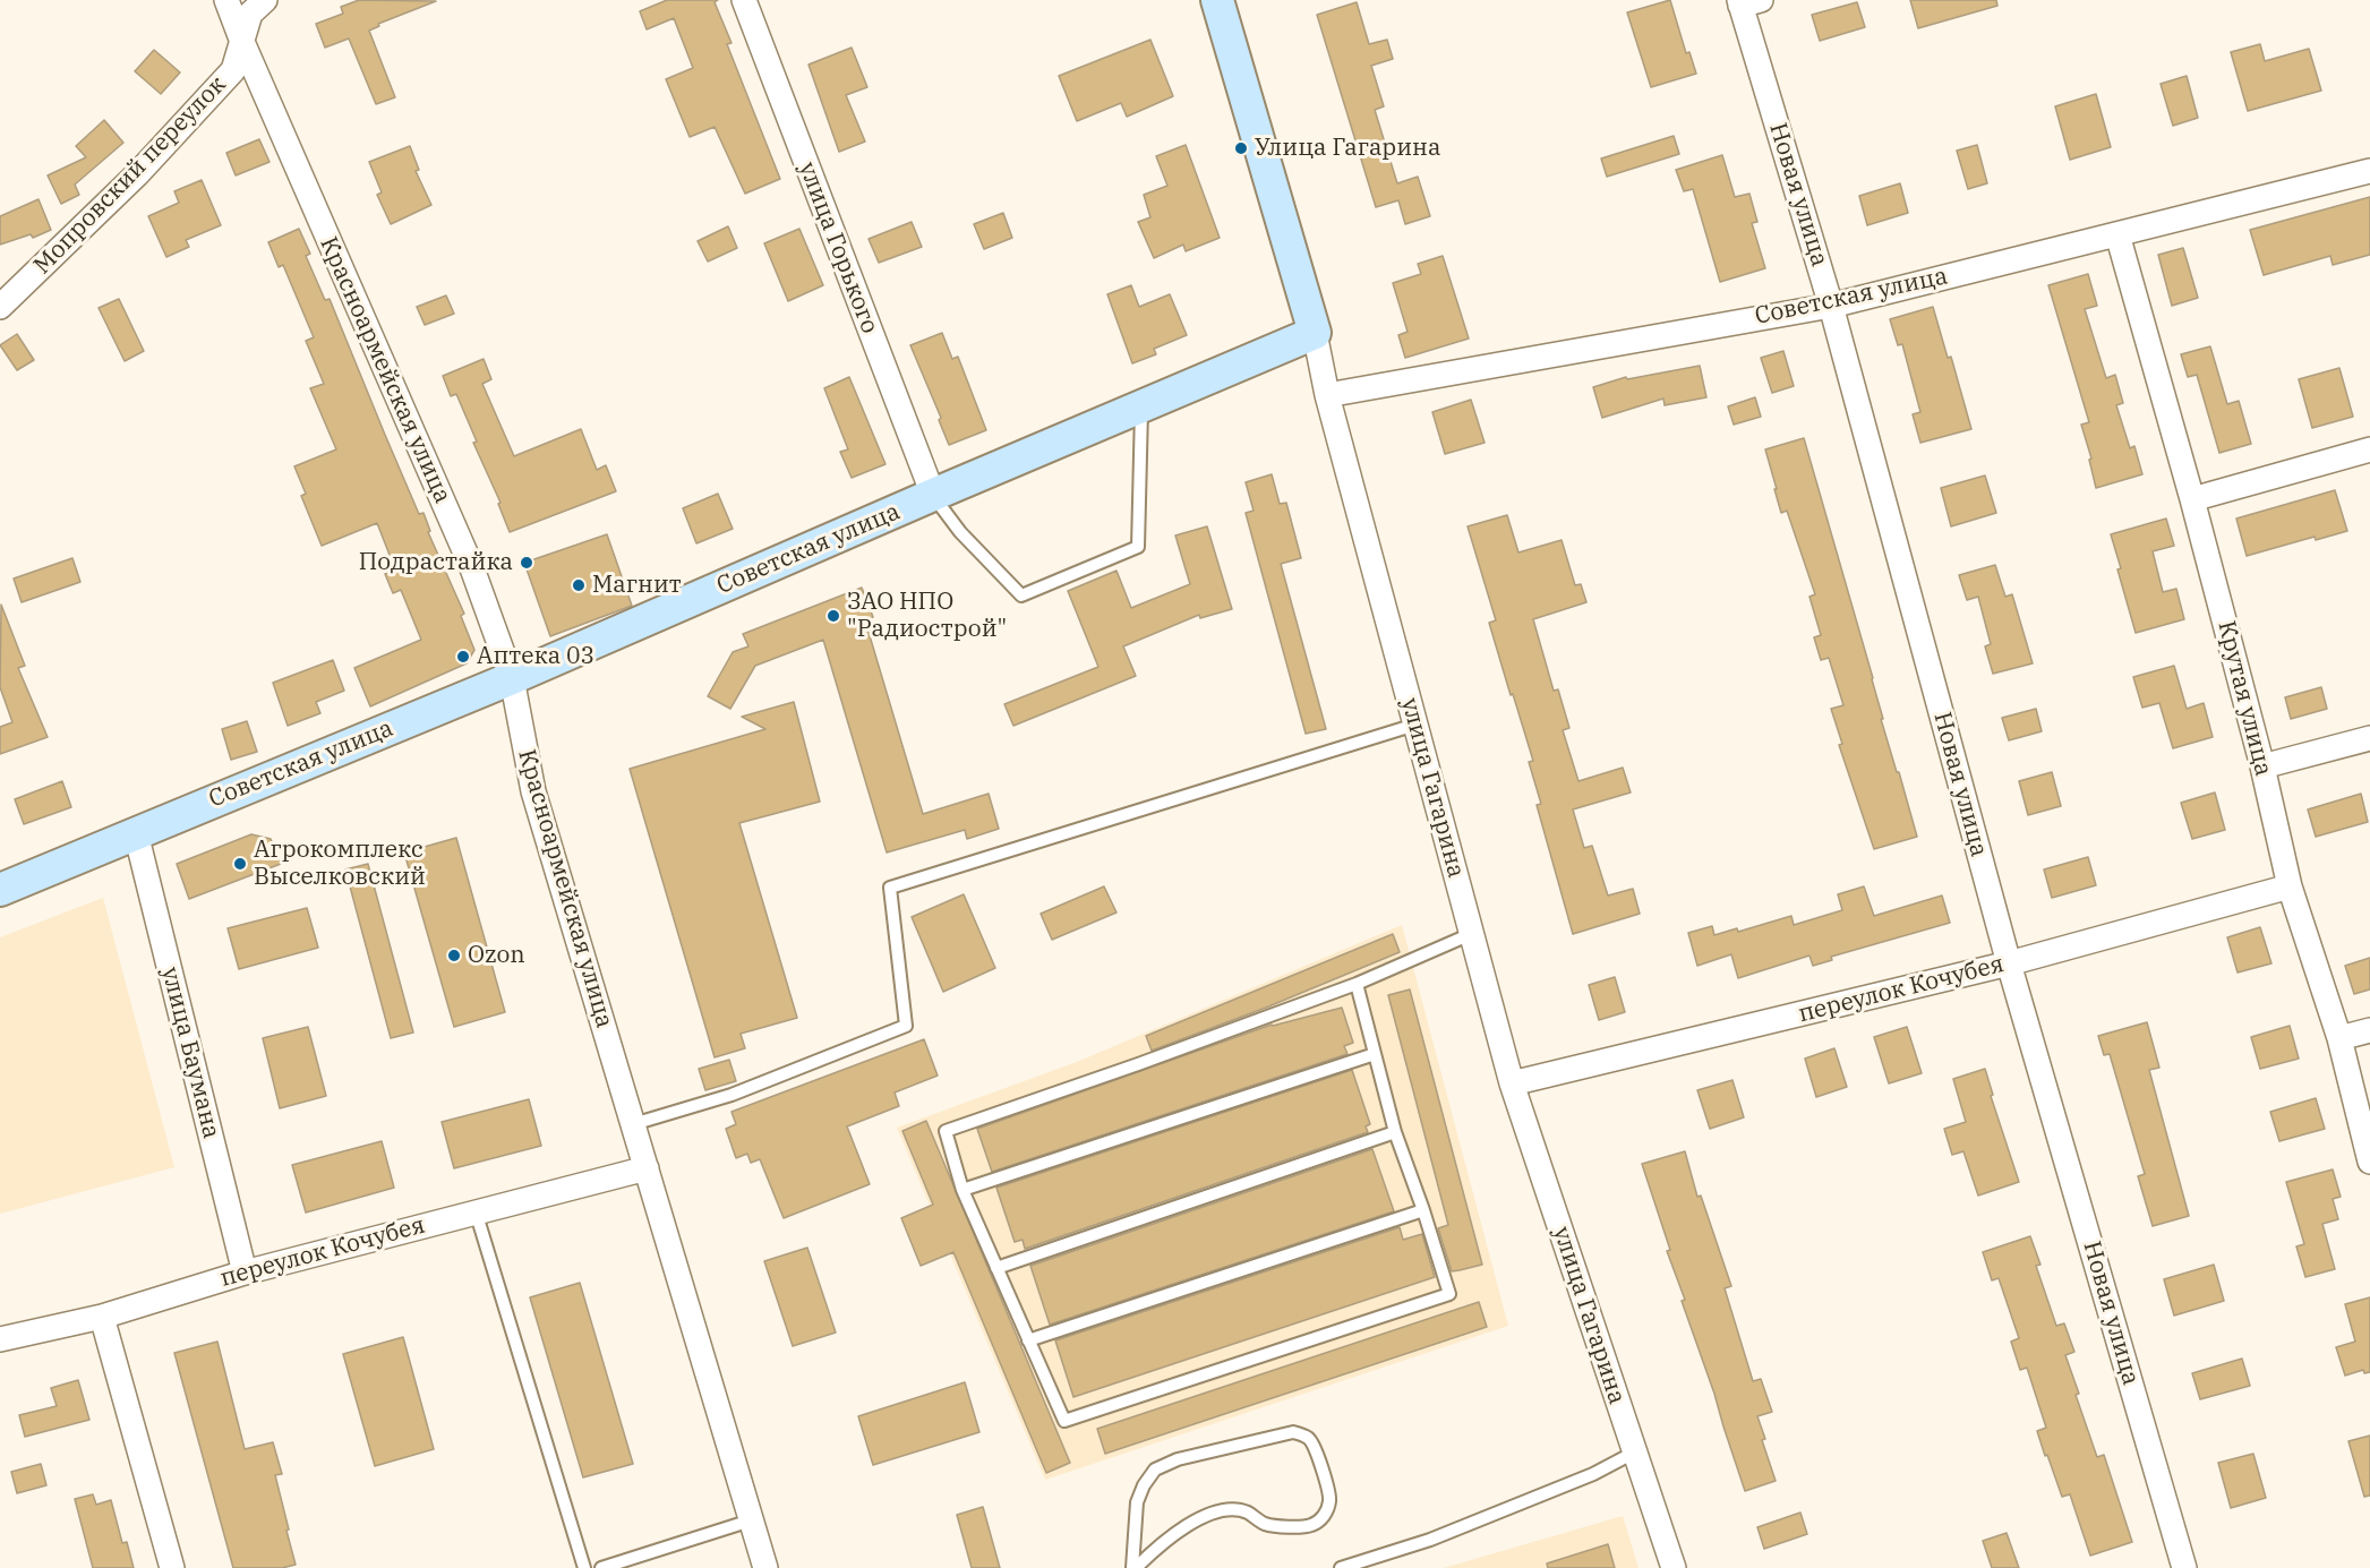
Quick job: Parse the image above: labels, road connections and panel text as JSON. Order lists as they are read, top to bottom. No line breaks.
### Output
{"streets":{"street":["Мопровский переулок","Новая улица","улица Горького","Советская улица","Красноармейская улица","Крутая улица","улица Гагарина","переулок Кочубея","улица Баумана"]},"crossings":[["Мопровский переулок","Красноармейская улица"],["Новая улица","Советская улица"],["Новая улица","переулок Кочубея"],["улица Горького","Советская улица"],["Советская улица","Красноармейская улица"],["Советская улица","Крутая улица"],["Советская улица","улица Гагарина"],["Советская улица","улица Баумана"],["Красноармейская улица","переулок Кочубея"],["Крутая улица","переулок Кочубея"],["улица Гагарина","переулок Кочубея"],["переулок Кочубея","улица Баумана"]],"places":["Улица Гагарина","Подрастайка","Магнит","ЗАО НПО \"Радиострой\"","Аптека 03","Агрокомплекс Выселковский","Ozon"]}
